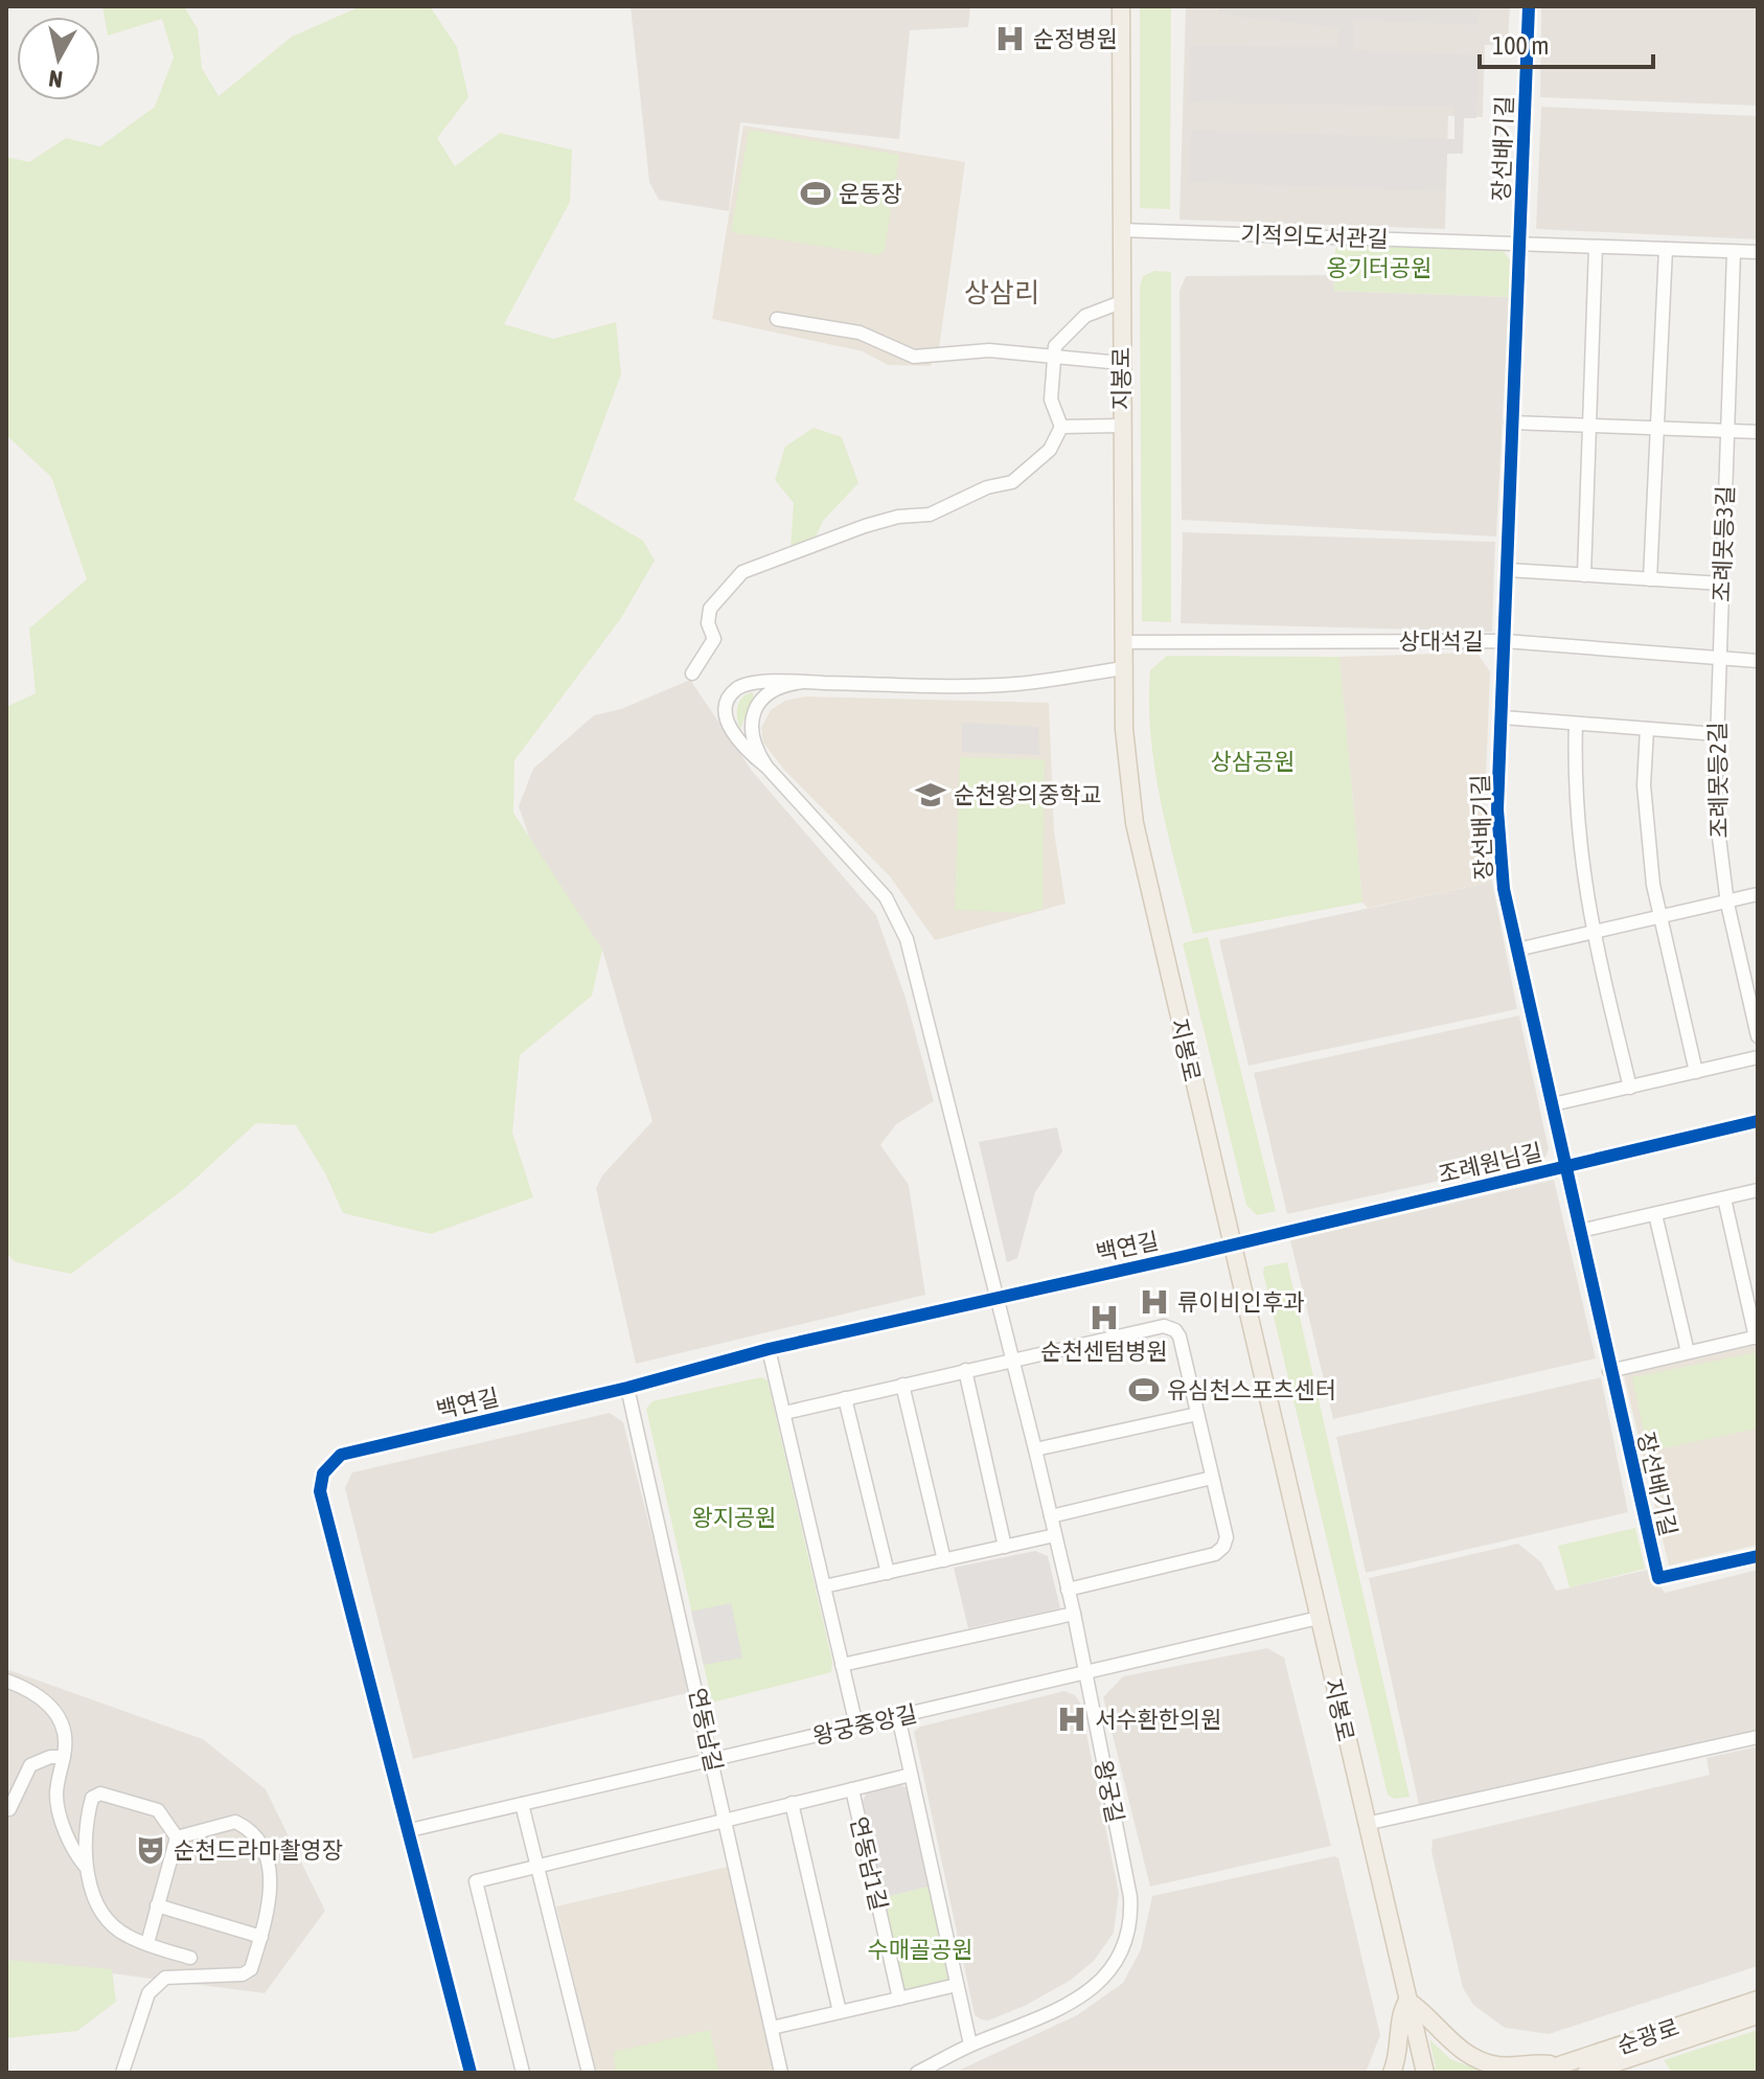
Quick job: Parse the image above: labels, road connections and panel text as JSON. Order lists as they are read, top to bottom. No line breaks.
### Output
{"streets":{"main road":["지봉로","순광로"],"street":["장선배기길","기적의도서관길","조례못등3길","상대석길","조례못등2길","조례원님길","백연길","왕궁중앙길","연동남길","왕궁길","연동남1길"]},"crossings":[["장선배기길","기적의도서관길"],["장선배기길","상대석길"],["장선배기길","조례원님길"],["기적의도서관길","지봉로"],["기적의도서관길","조례못등3길"],["지봉로","상대석길"],["지봉로","조례원님길"],["지봉로","백연길"],["지봉로","왕궁중앙길"],["조례못등3길","상대석길"],["조례못등3길","조례못등2길"],["상대석길","조례못등2길"],["조례원님길","백연길"],["백연길","왕궁중앙길"],["백연길","연동남길"],["백연길","왕궁길"],["왕궁중앙길","연동남길"],["왕궁중앙길","왕궁길"],["연동남길","연동남1길"]],"districts":["상삼리"],"parks":["옹기터공원","상삼공원","왕지공원","수매골공원"],"places":{"hospital":["순정병원","류이비인후과","순천센텀병원","서수환한의원"],"sports":["운동장","유심천스포츠센터"],"school or university":["순천왕의중학교"],"theatre":["순천드라마촬영장"]},"scale_bar":"100 m","north":"bottom"}
